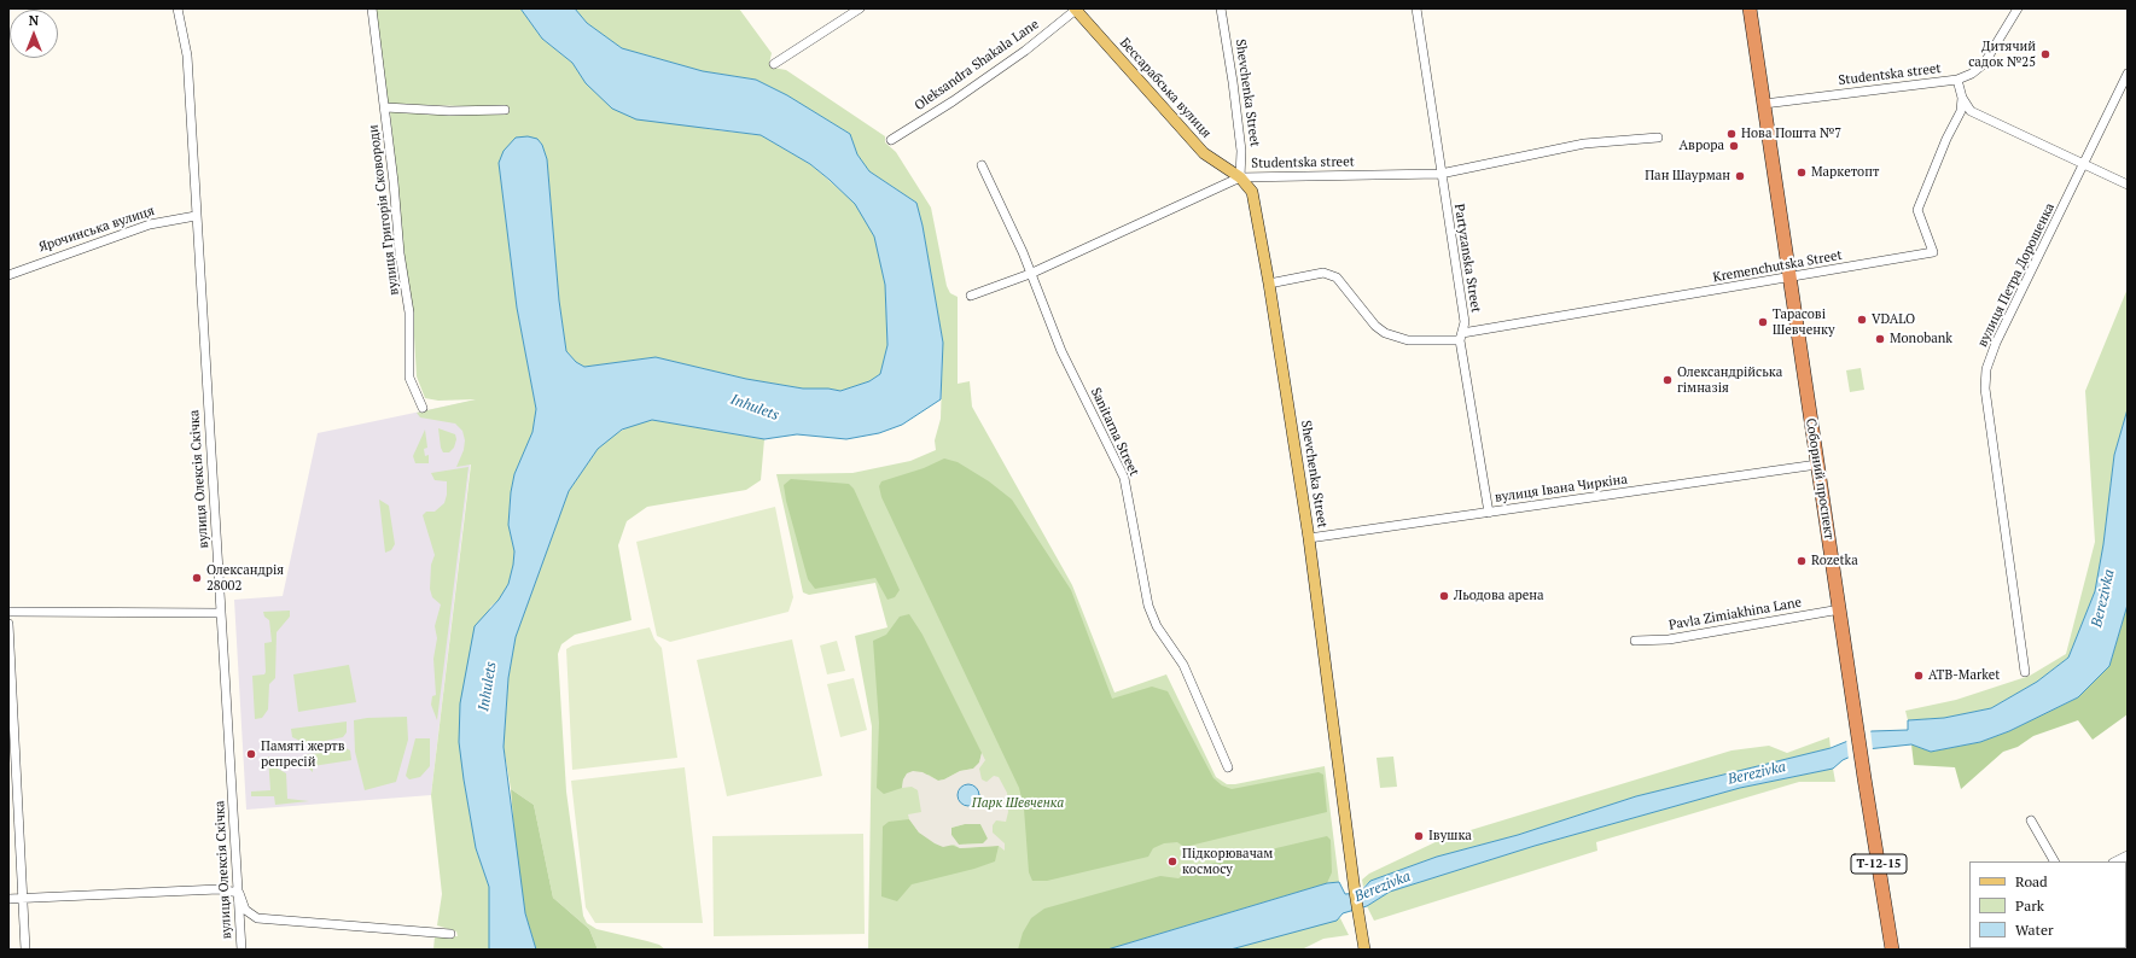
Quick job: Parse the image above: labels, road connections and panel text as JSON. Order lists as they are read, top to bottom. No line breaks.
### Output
{"streets":{"highway":["Соборний проспект","Т-12-15"],"main road":["Бессарабська вулиця","Shevchenka Street"],"street":["Oleksandra Shakala Lane","Studentska street","вулиця Григорія Сковороди","Ярочинська вулиця","Partyzanska Street","Kremenchutska Street","вулиця Петра Дорошенка","Sanitarna Street","вулиця Олексія Скічка","вулиця Івана Чиркіна","Pavla Zimiakhina Lane"]},"crossings":[["Oleksandra Shakala Lane","Бессарабська вулиця"],["Studentska street","Бессарабська вулиця"],["Studentska street","Shevchenka Street"],["Studentska street","Partyzanska Street"],["Studentska street","Kremenchutska Street"],["Studentska street","вулиця Петра Дорошенка"],["Studentska street","Sanitarna Street"],["Studentska street","Соборний проспект"],["Бессарабська вулиця","Shevchenka Street"],["Shevchenka Street","Kremenchutska Street"],["Shevchenka Street","вулиця Івана Чиркіна"],["Ярочинська вулиця","вулиця Олексія Скічка"],["Partyzanska Street","Kremenchutska Street"],["Partyzanska Street","вулиця Івана Чиркіна"],["Kremenchutska Street","Соборний проспект"],["Соборний проспект","вулиця Івана Чиркіна"],["Соборний проспект","Pavla Zimiakhina Lane"]],"water":["Inhulets","Berezivka"],"parks":["Парк Шевченка"],"places":["Дитячий садок №25","Нова Пошта №7","Аврора","Маркетопт","Пан Шаурман","VDALO","Тарасові Шевченку","Monobank","Олександрійська гімназія","Rozetka","Олександрія 28002","Льодова арена","ATB-Market","Памяті жертв репресій","Івушка","Підкорювачам космосу"],"legend":["Road","Park","Water"],"north":"top"}
